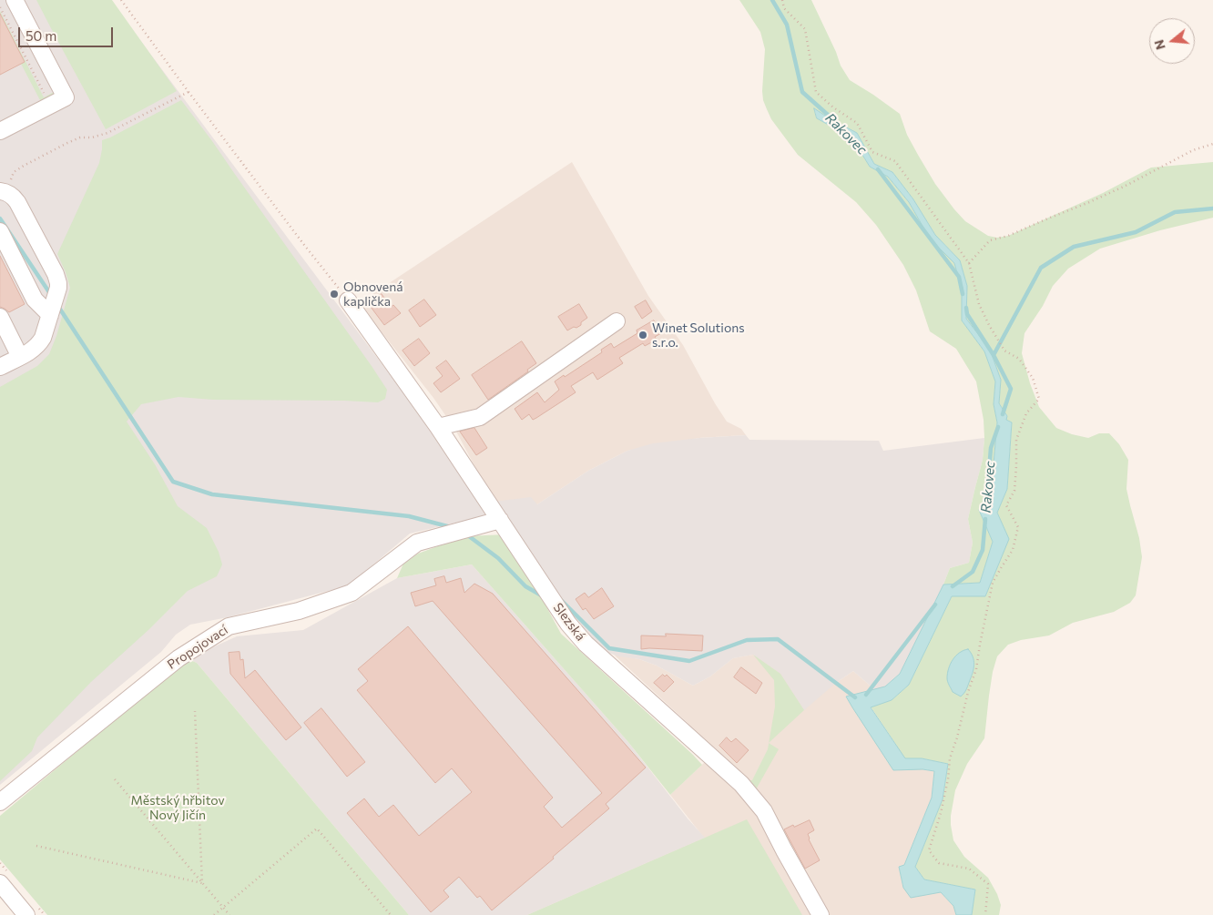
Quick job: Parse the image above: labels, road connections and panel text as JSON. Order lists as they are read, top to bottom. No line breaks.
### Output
{"streets":{"street":["Slezská","Propojovací"]},"crossings":[["Slezská","Propojovací"]],"water":["Rakovec"],"parks":["Městský hřbitov Nový Jičín"],"places":["Obnovená kaplička","Winet Solutions s.r.o."],"scale_bar":"50 m","north":"left"}
